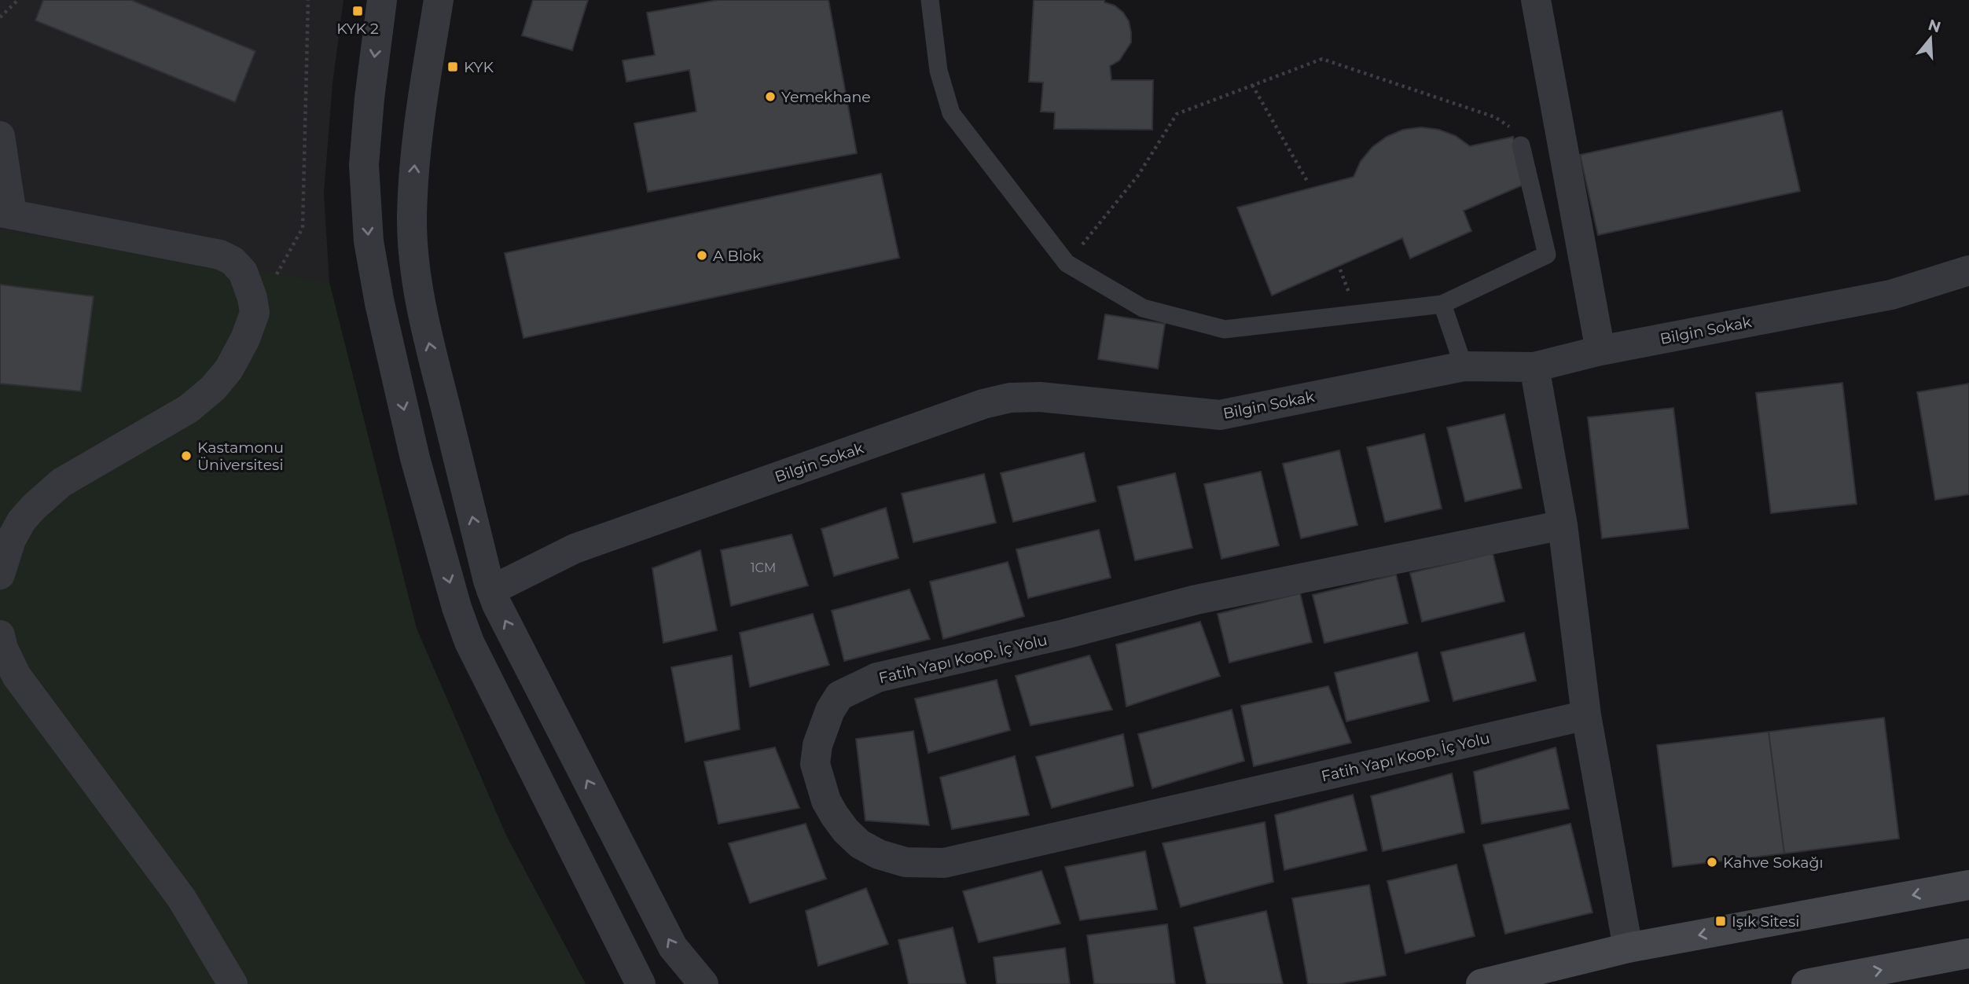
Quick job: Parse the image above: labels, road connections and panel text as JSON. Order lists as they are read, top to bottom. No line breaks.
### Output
{"streets":{"street":["Bilgin Sokak","Fatih Yapı Koop. İç Yolu"]},"places":{"transit":["KYK 2","KYK","Işık Sitesi"],"other":["Yemekhane","A Blok","Kastamonu Üniversitesi","Kahve Sokağı"]},"house_numbers":["1CM"],"north":"top"}
